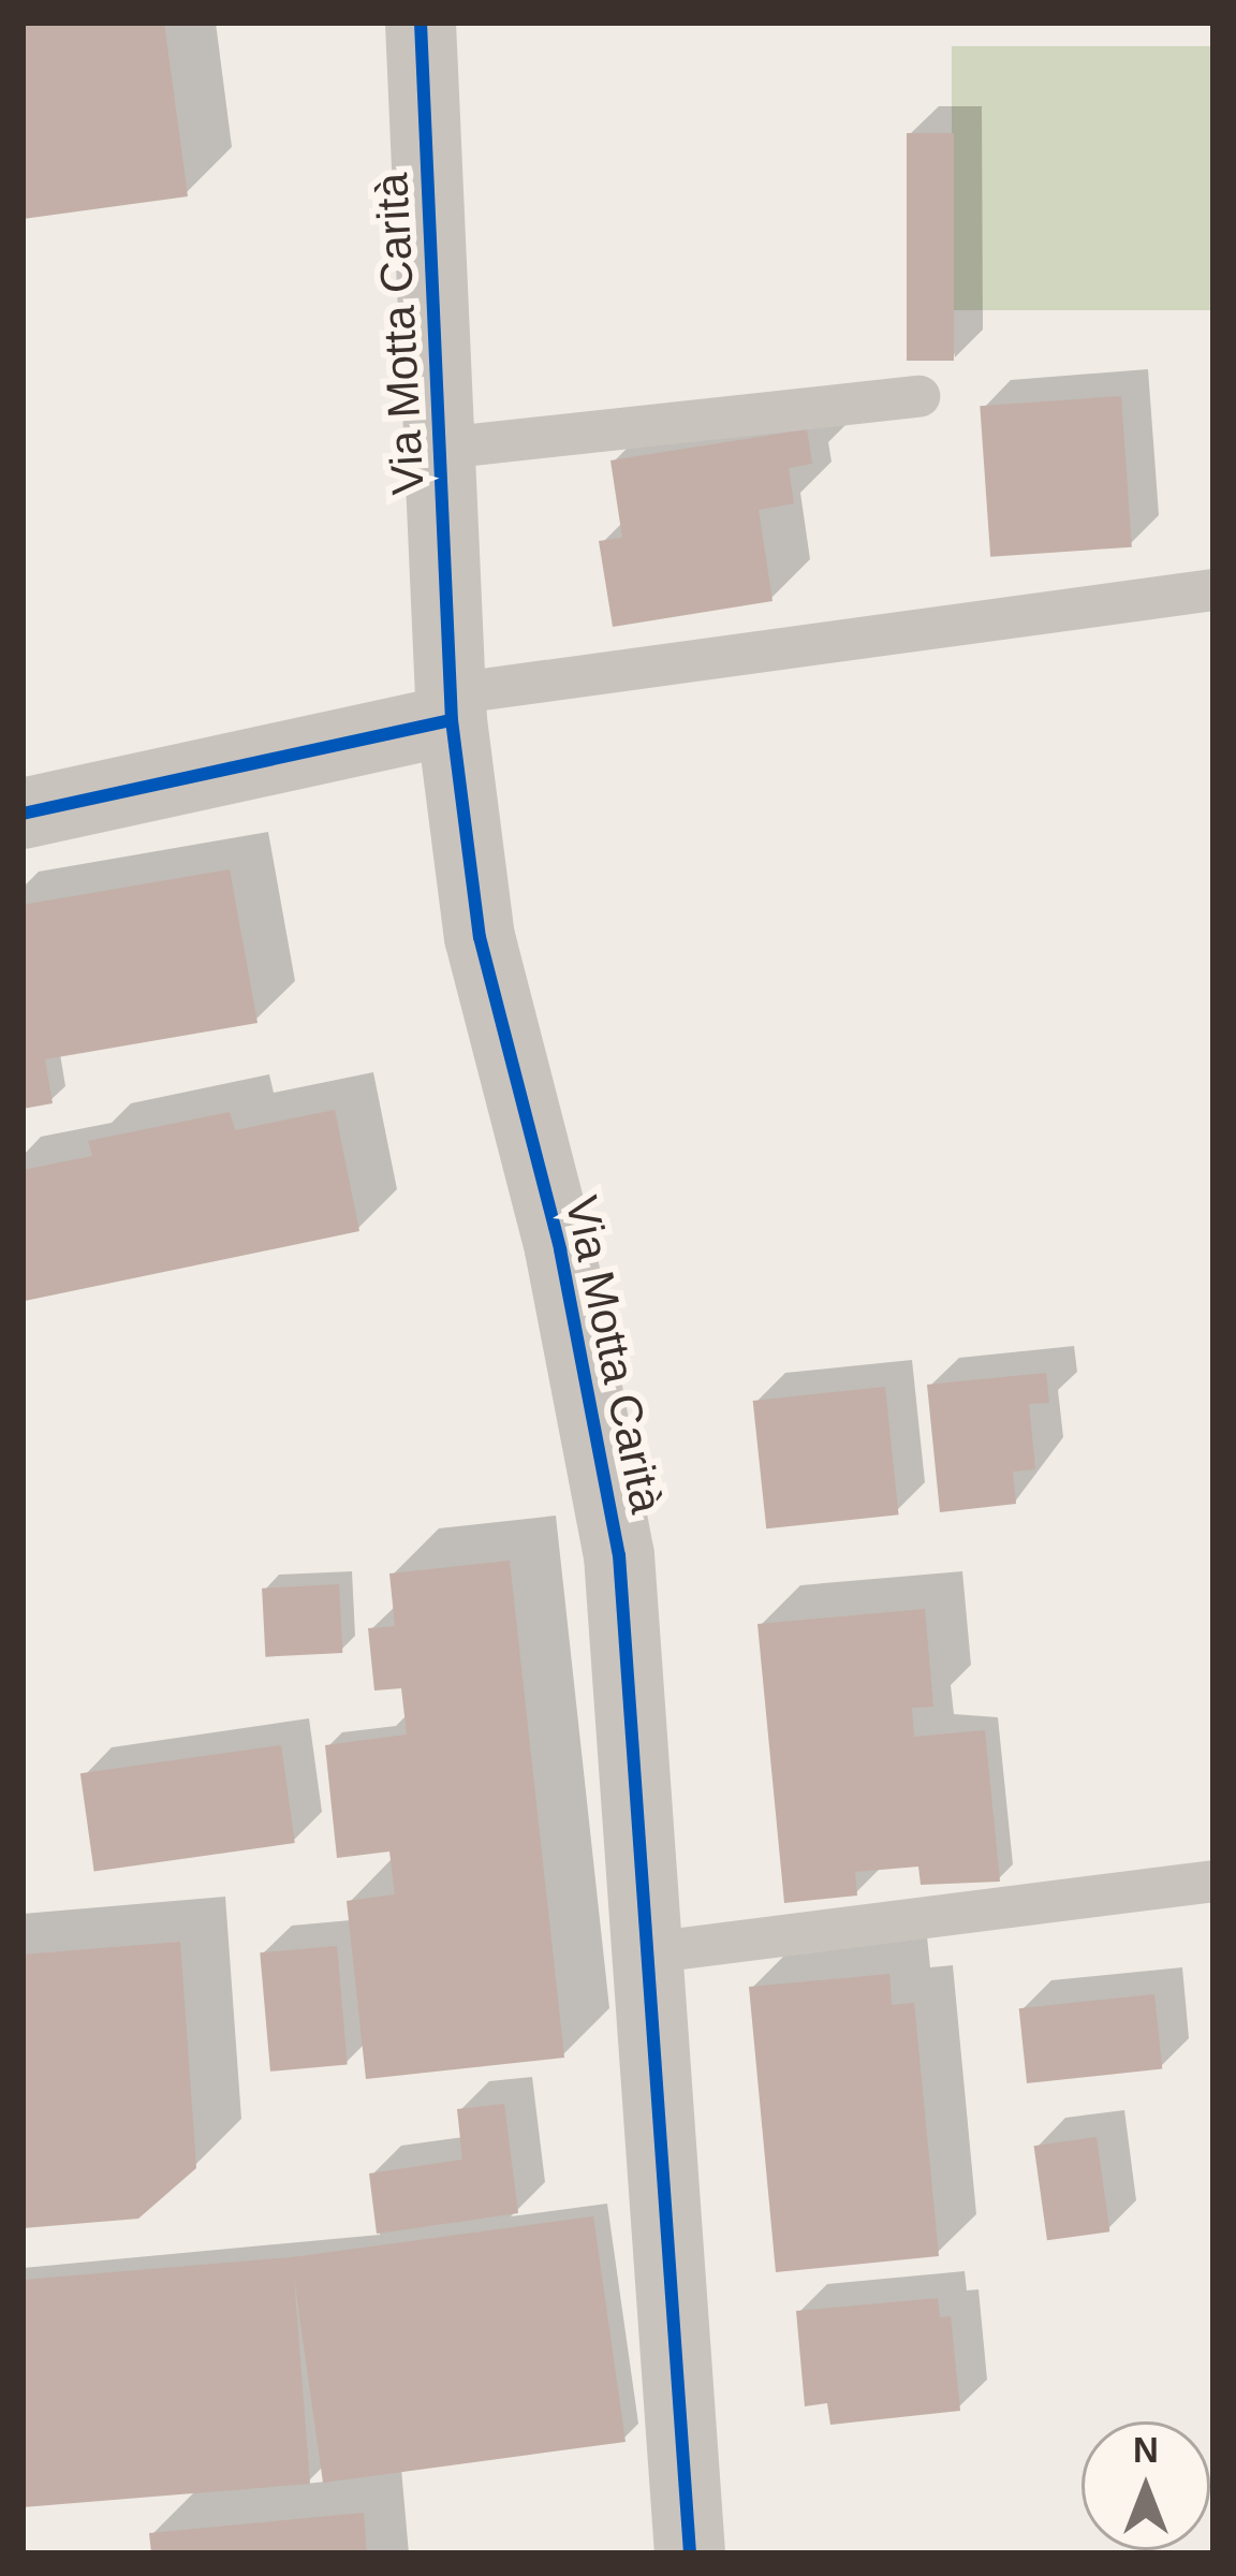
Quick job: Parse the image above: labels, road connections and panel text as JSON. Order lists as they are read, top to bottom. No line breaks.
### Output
{"streets":{"street":["Via Motta Carità"]},"north":"top"}
